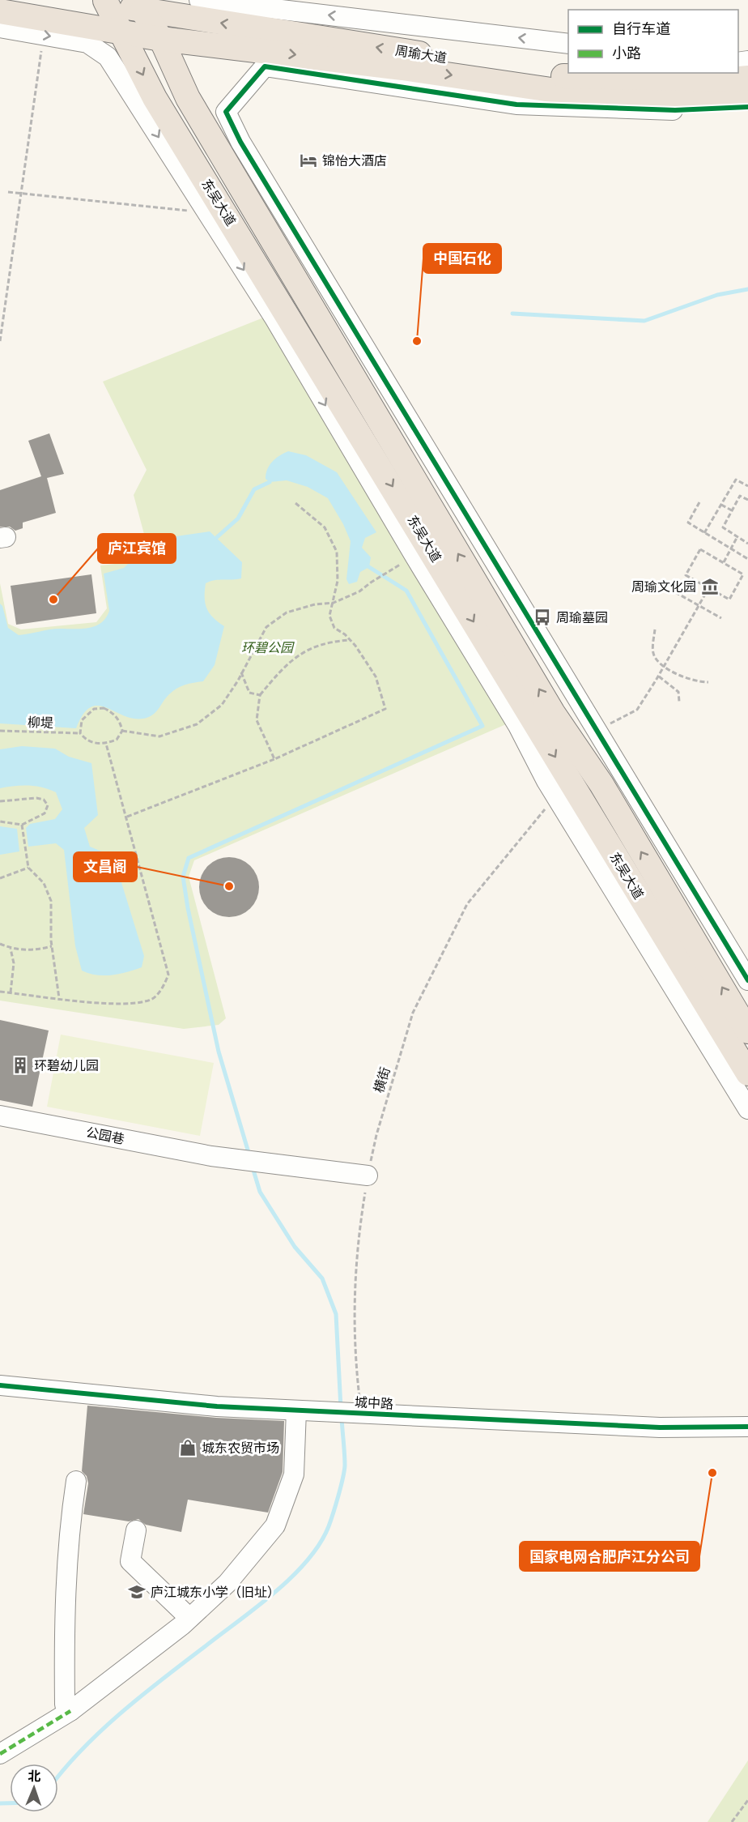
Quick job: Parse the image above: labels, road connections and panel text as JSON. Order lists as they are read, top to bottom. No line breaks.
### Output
{"streets":{"main road":["周瑜大道","东吴大道"],"street":["公园巷","城中路"],"path":["柳堤","横街"]},"crossings":[["周瑜大道","东吴大道"],["横街","公园巷"],["横街","城中路"]],"parks":["环碧公园"],"places":{"hotel":["锦怡大酒店"],"other":["中国石化","庐江宾馆","文昌阁","国家电网合肥庐江分公司"],"museum":["周瑜文化园"],"bus stop":["周瑜墓园"],"building":["环碧幼儿园"],"shop":["城东农贸市场"],"school or university":["庐江城东小学（旧址）"]},"legend":["自行车道","小路"],"north":"top"}
